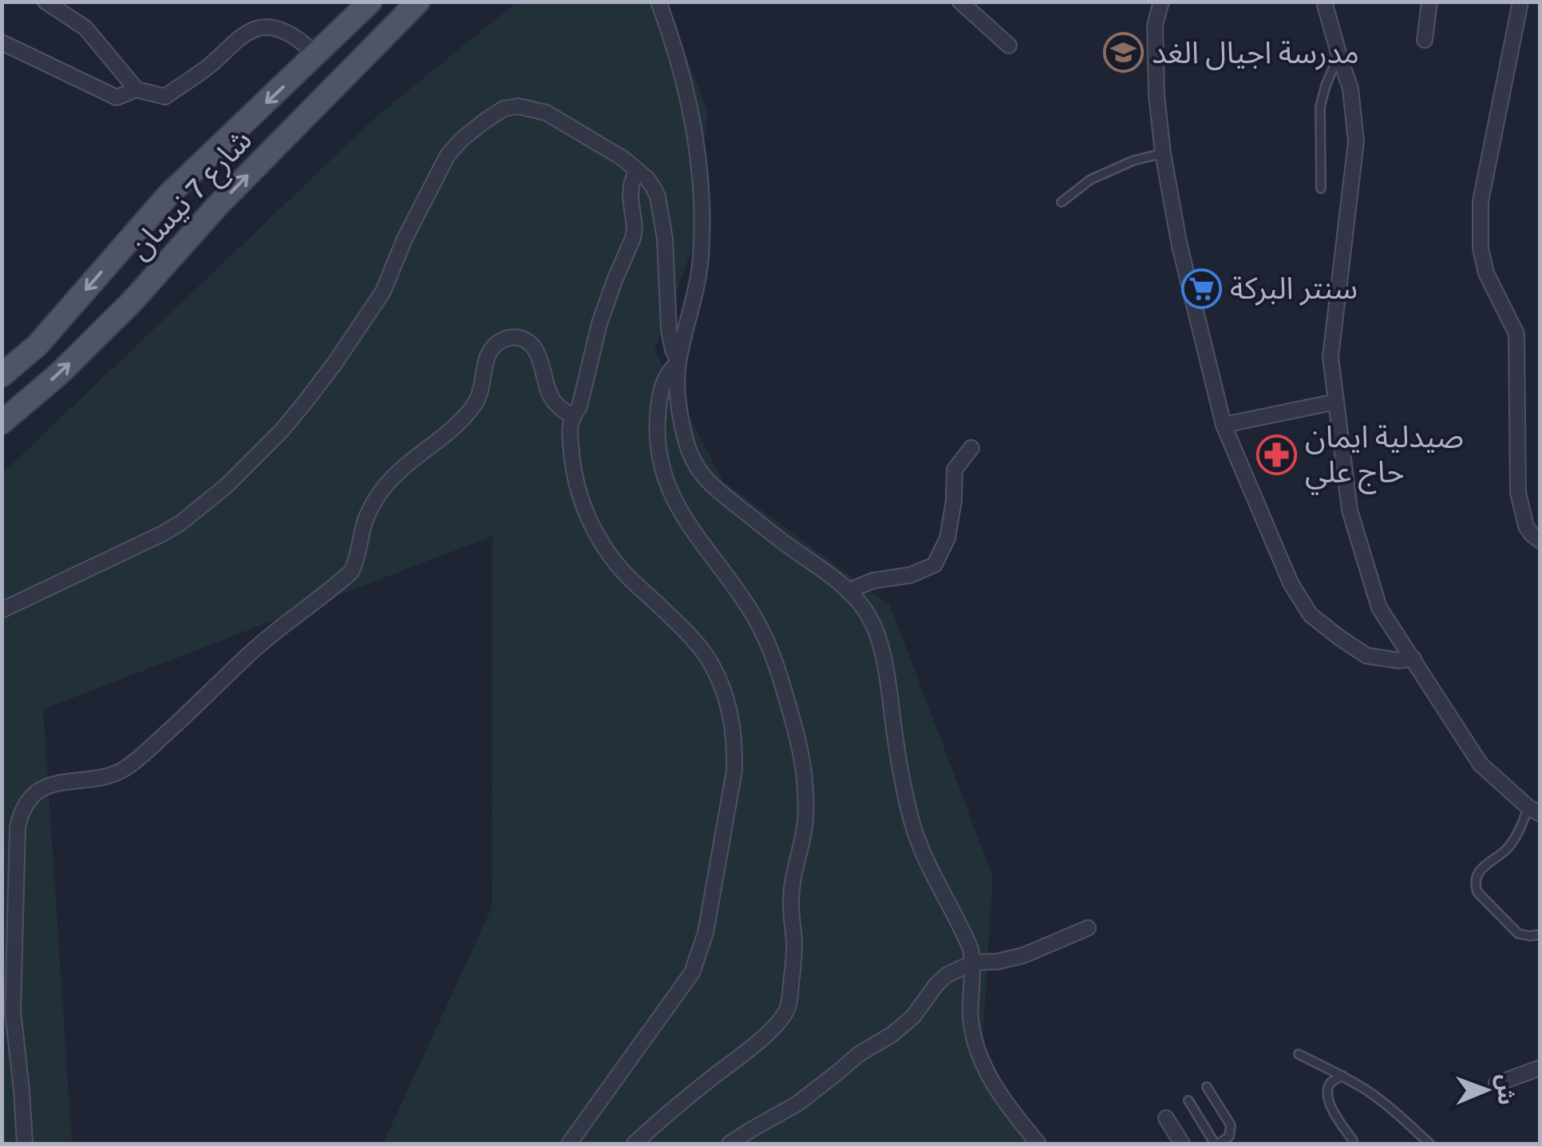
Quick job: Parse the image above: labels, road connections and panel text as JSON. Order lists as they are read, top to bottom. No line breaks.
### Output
{"streets":{"main road":["شارع 7 نيسان"]},"places":{"school or university":["مدرسة اجيال الغد"],"supermarket":["سنتر البركة"],"pharmacy":["صيدلية ايمان حاج علي"]},"north":"right"}
